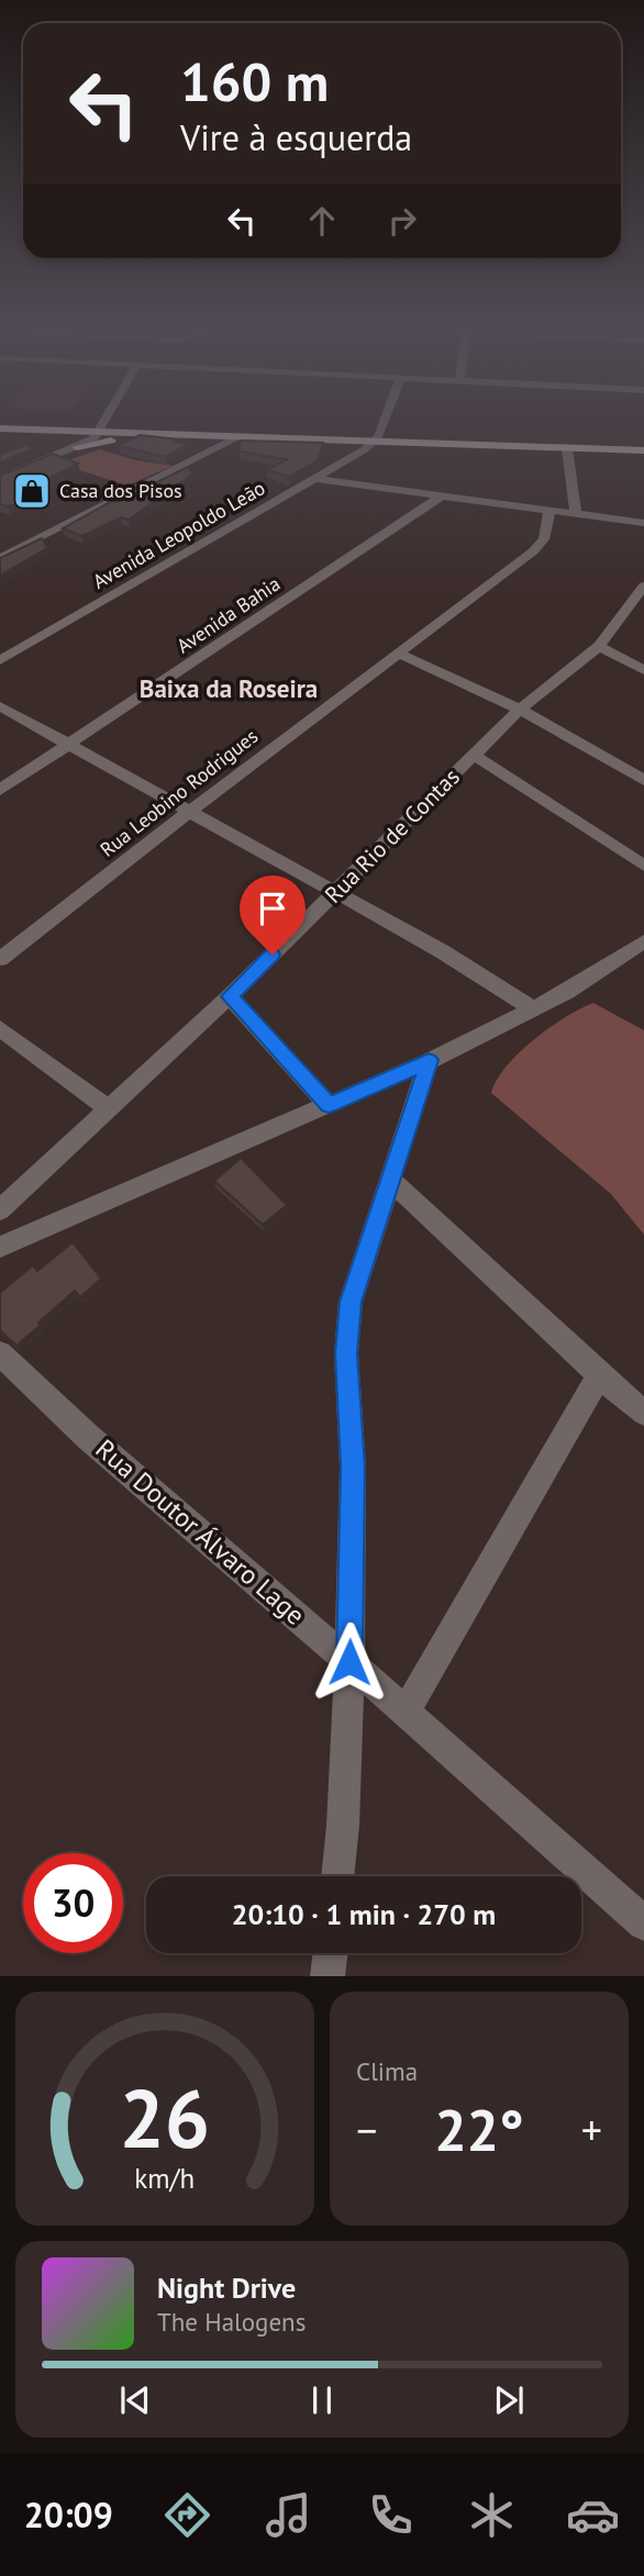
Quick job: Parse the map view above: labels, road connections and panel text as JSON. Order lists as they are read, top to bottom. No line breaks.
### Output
{"streets":{"street":["Avenida Leopoldo Leão","Avenida Bahia","Rua Leobino Rodrigues","Rua Rio de Contas","Rua Doutor Álvaro Lage"]},"districts":["Baixa da Roseira"],"places":{"shop":["Casa dos Pisos"]},"page":{"turn":["160 m","Vire à esquerda"],"limit":"30","trip":"20:10 · 1 min · 270 m","tile":"Clima","heat":["−","22°","+"],"song":["Night Drive","The Halogens"],"tabs":"20:09","gauge":["26","km/h"]}}
